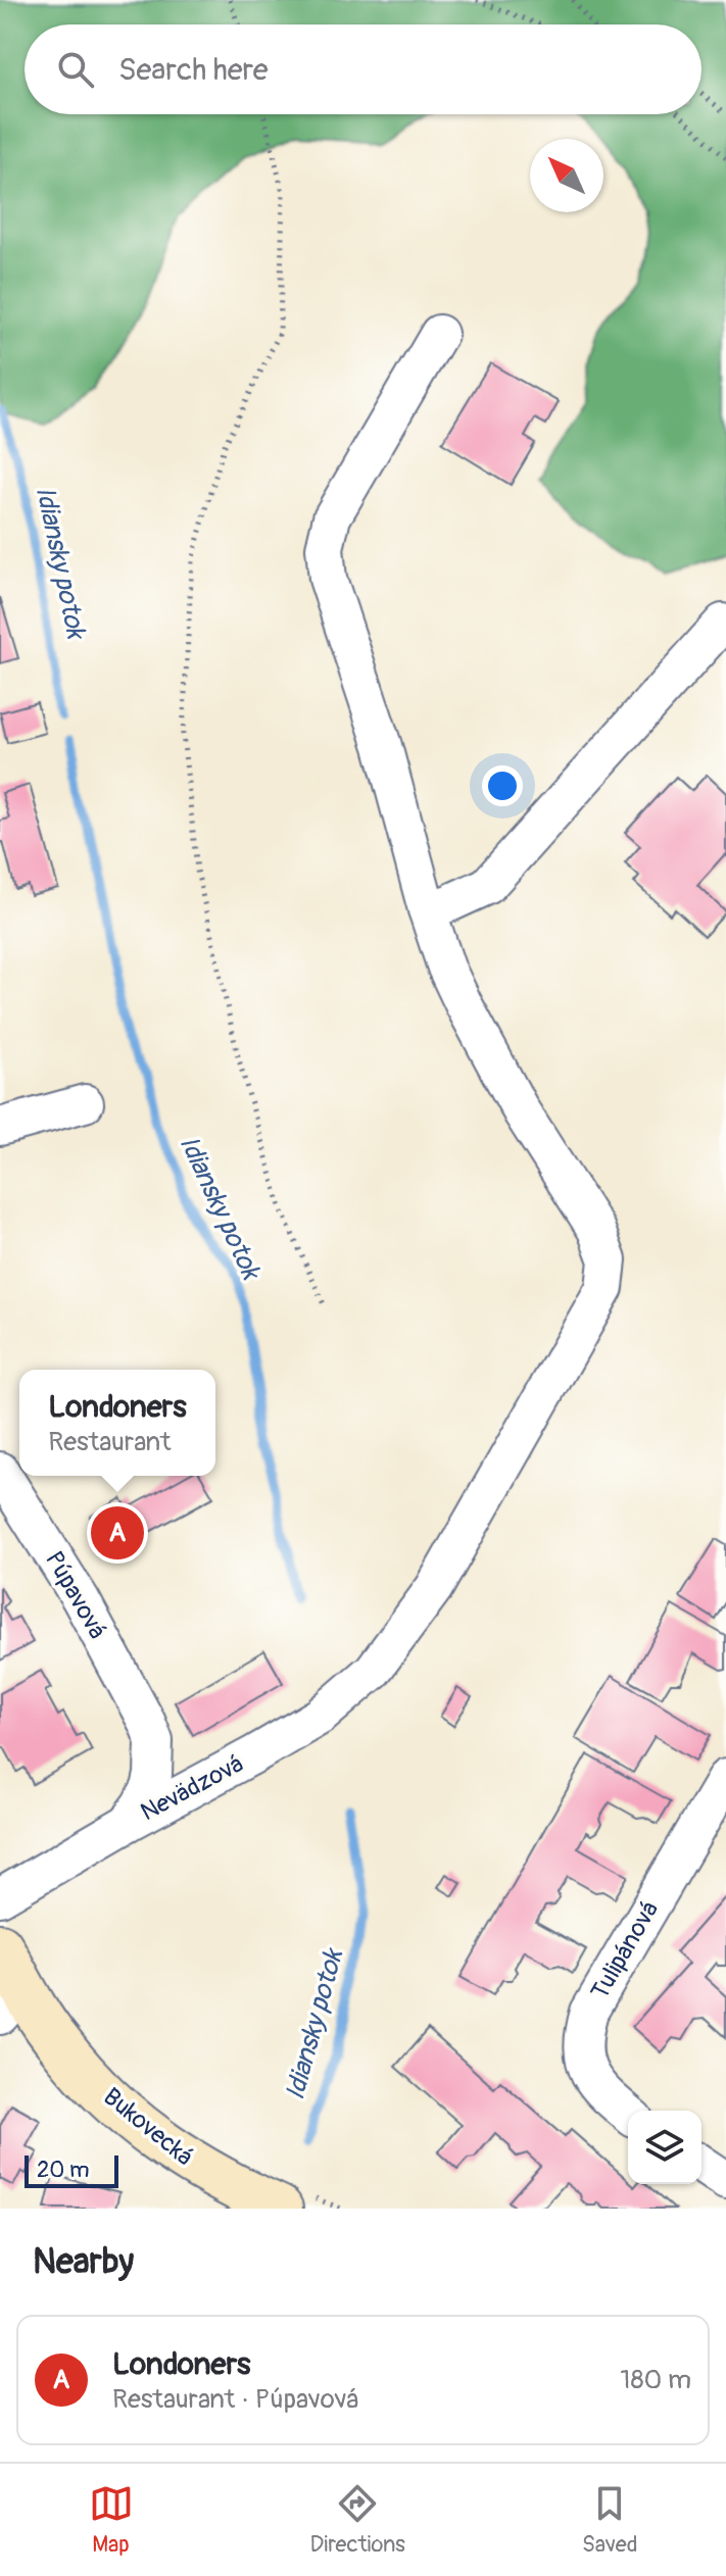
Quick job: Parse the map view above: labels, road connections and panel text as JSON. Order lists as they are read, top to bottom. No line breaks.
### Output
{"streets":{"street":["Púpavová","Nevädzová","Tulipánová","Bukovecká"]},"crossings":[["Púpavová","Nevädzová"]],"water":["Idiansky potok"],"scale_bar":"20 m","north":"top left","page":{"search":"Search here","popup":["Londoners","Restaurant"],"pins":"A","scale":"20 m","heading":"Nearby","list":[{"mark":"A","name":"Londoners","note":"Restaurant · Púpavová","value":"180 m"}],"nav":["Map","Directions","Saved"]}}
